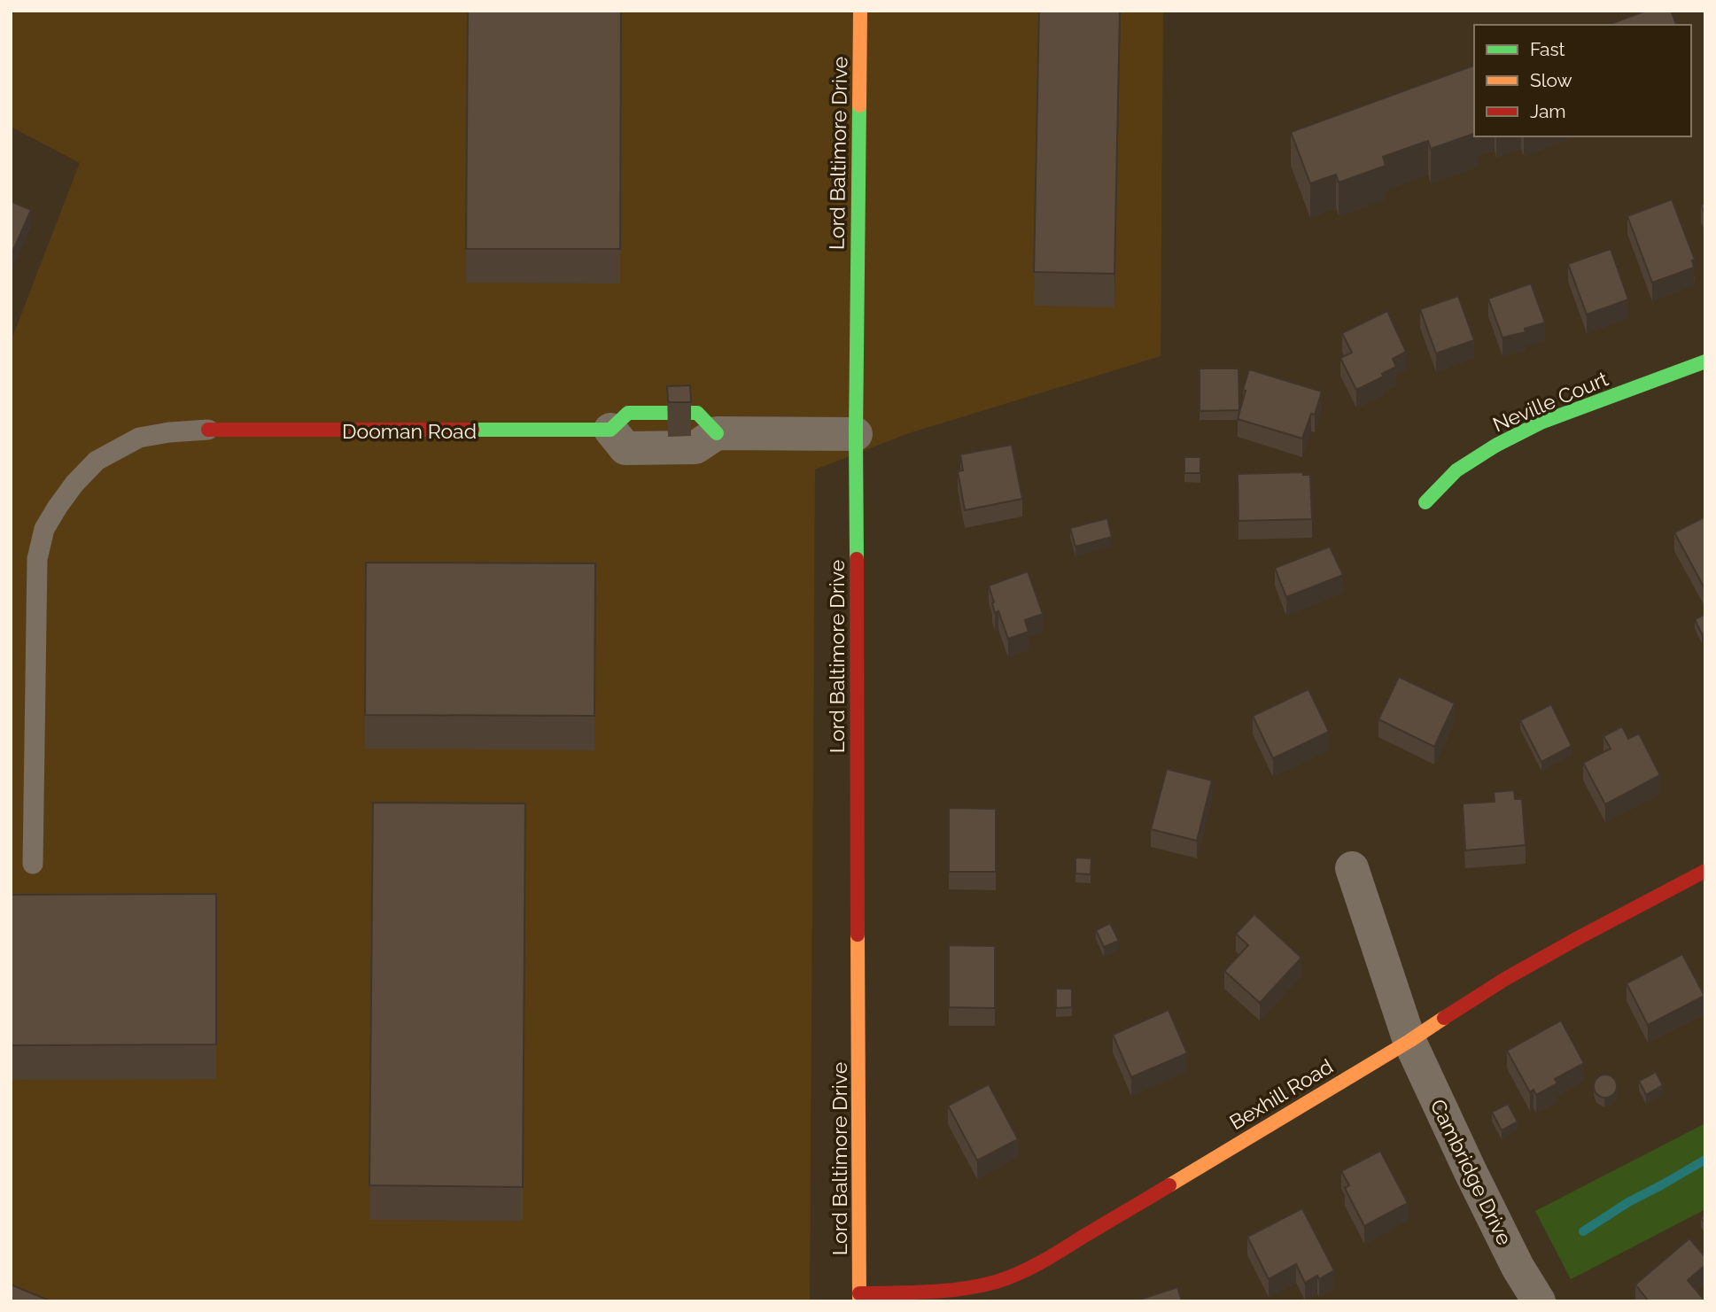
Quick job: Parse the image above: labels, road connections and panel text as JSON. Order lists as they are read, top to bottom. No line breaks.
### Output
{"streets":{"street":["Lord Baltimore Drive","Neville Court","Dooman Road","Bexhill Road","Cambridge Drive"]},"crossings":[["Lord Baltimore Drive","Dooman Road"],["Lord Baltimore Drive","Bexhill Road"],["Bexhill Road","Cambridge Drive"]],"legend":["Fast","Slow","Jam"]}
